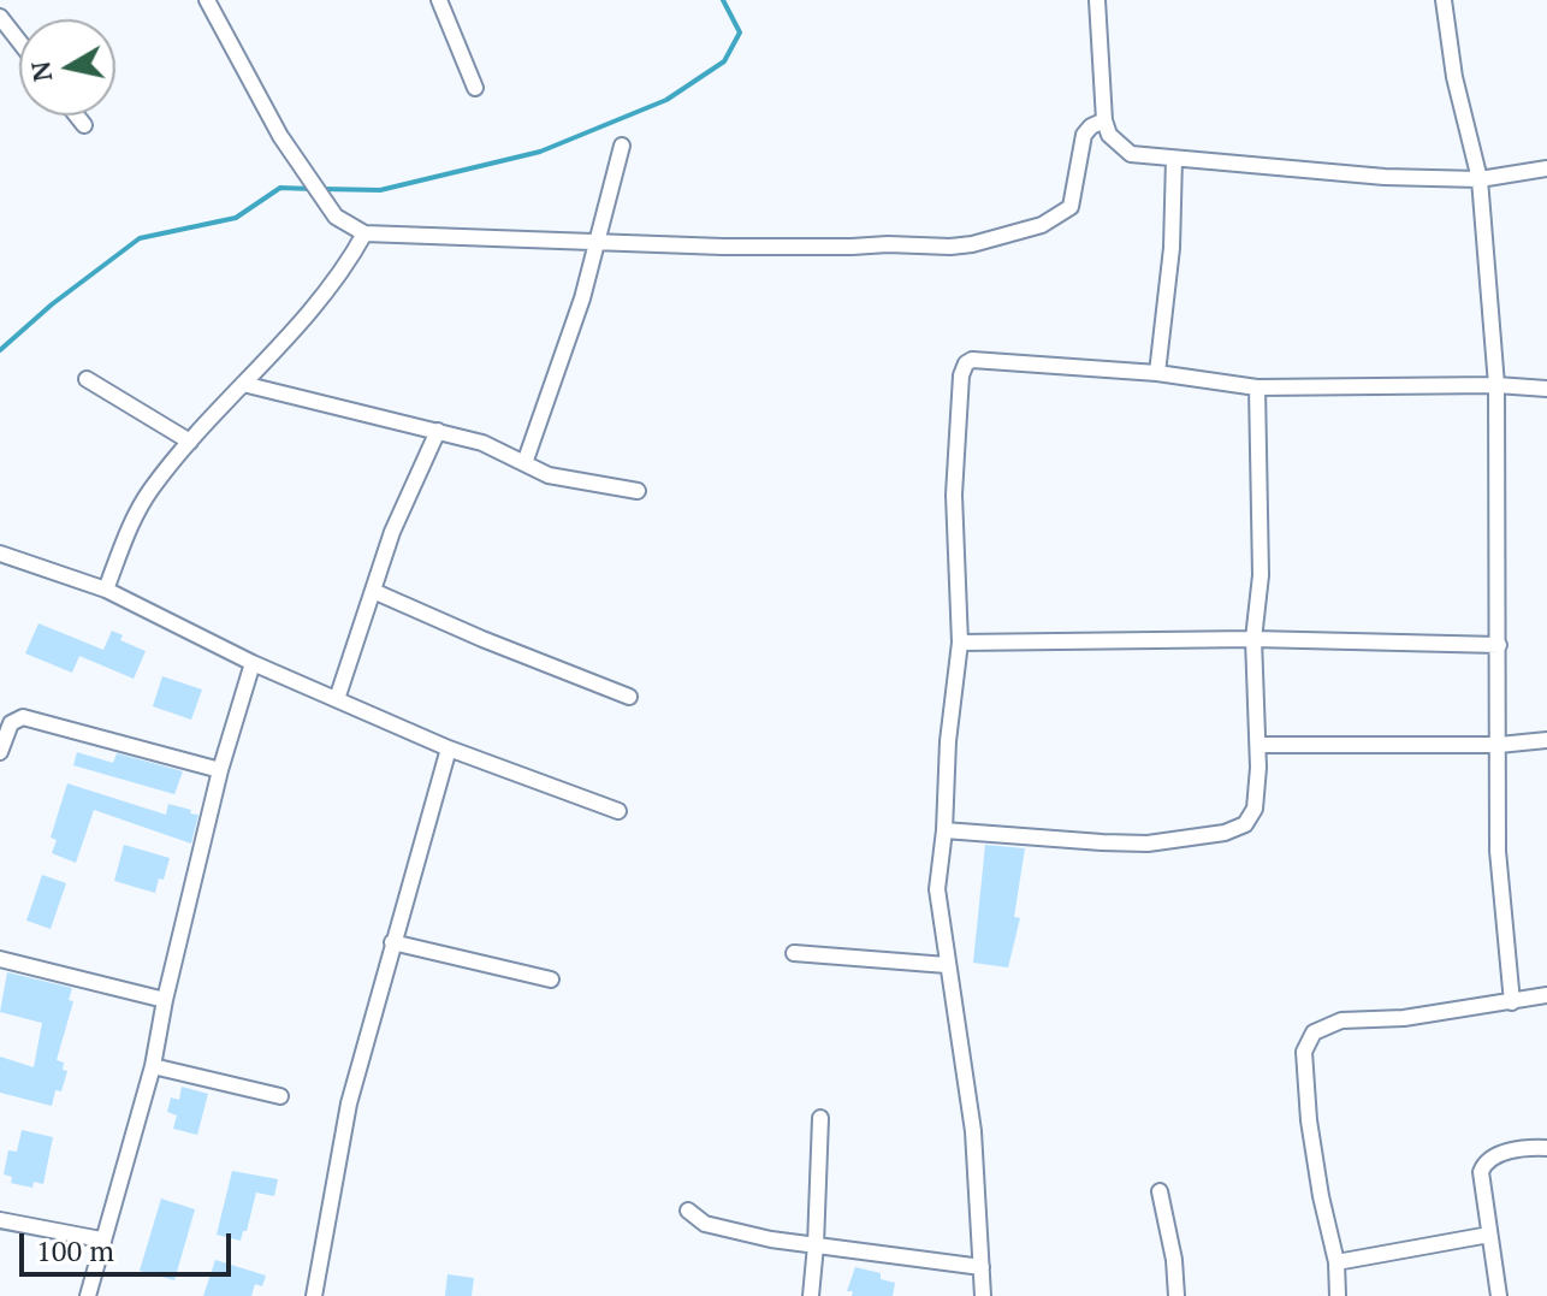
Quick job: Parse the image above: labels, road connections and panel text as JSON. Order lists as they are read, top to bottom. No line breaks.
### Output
{"scale_bar":"100 m","north":"left"}
